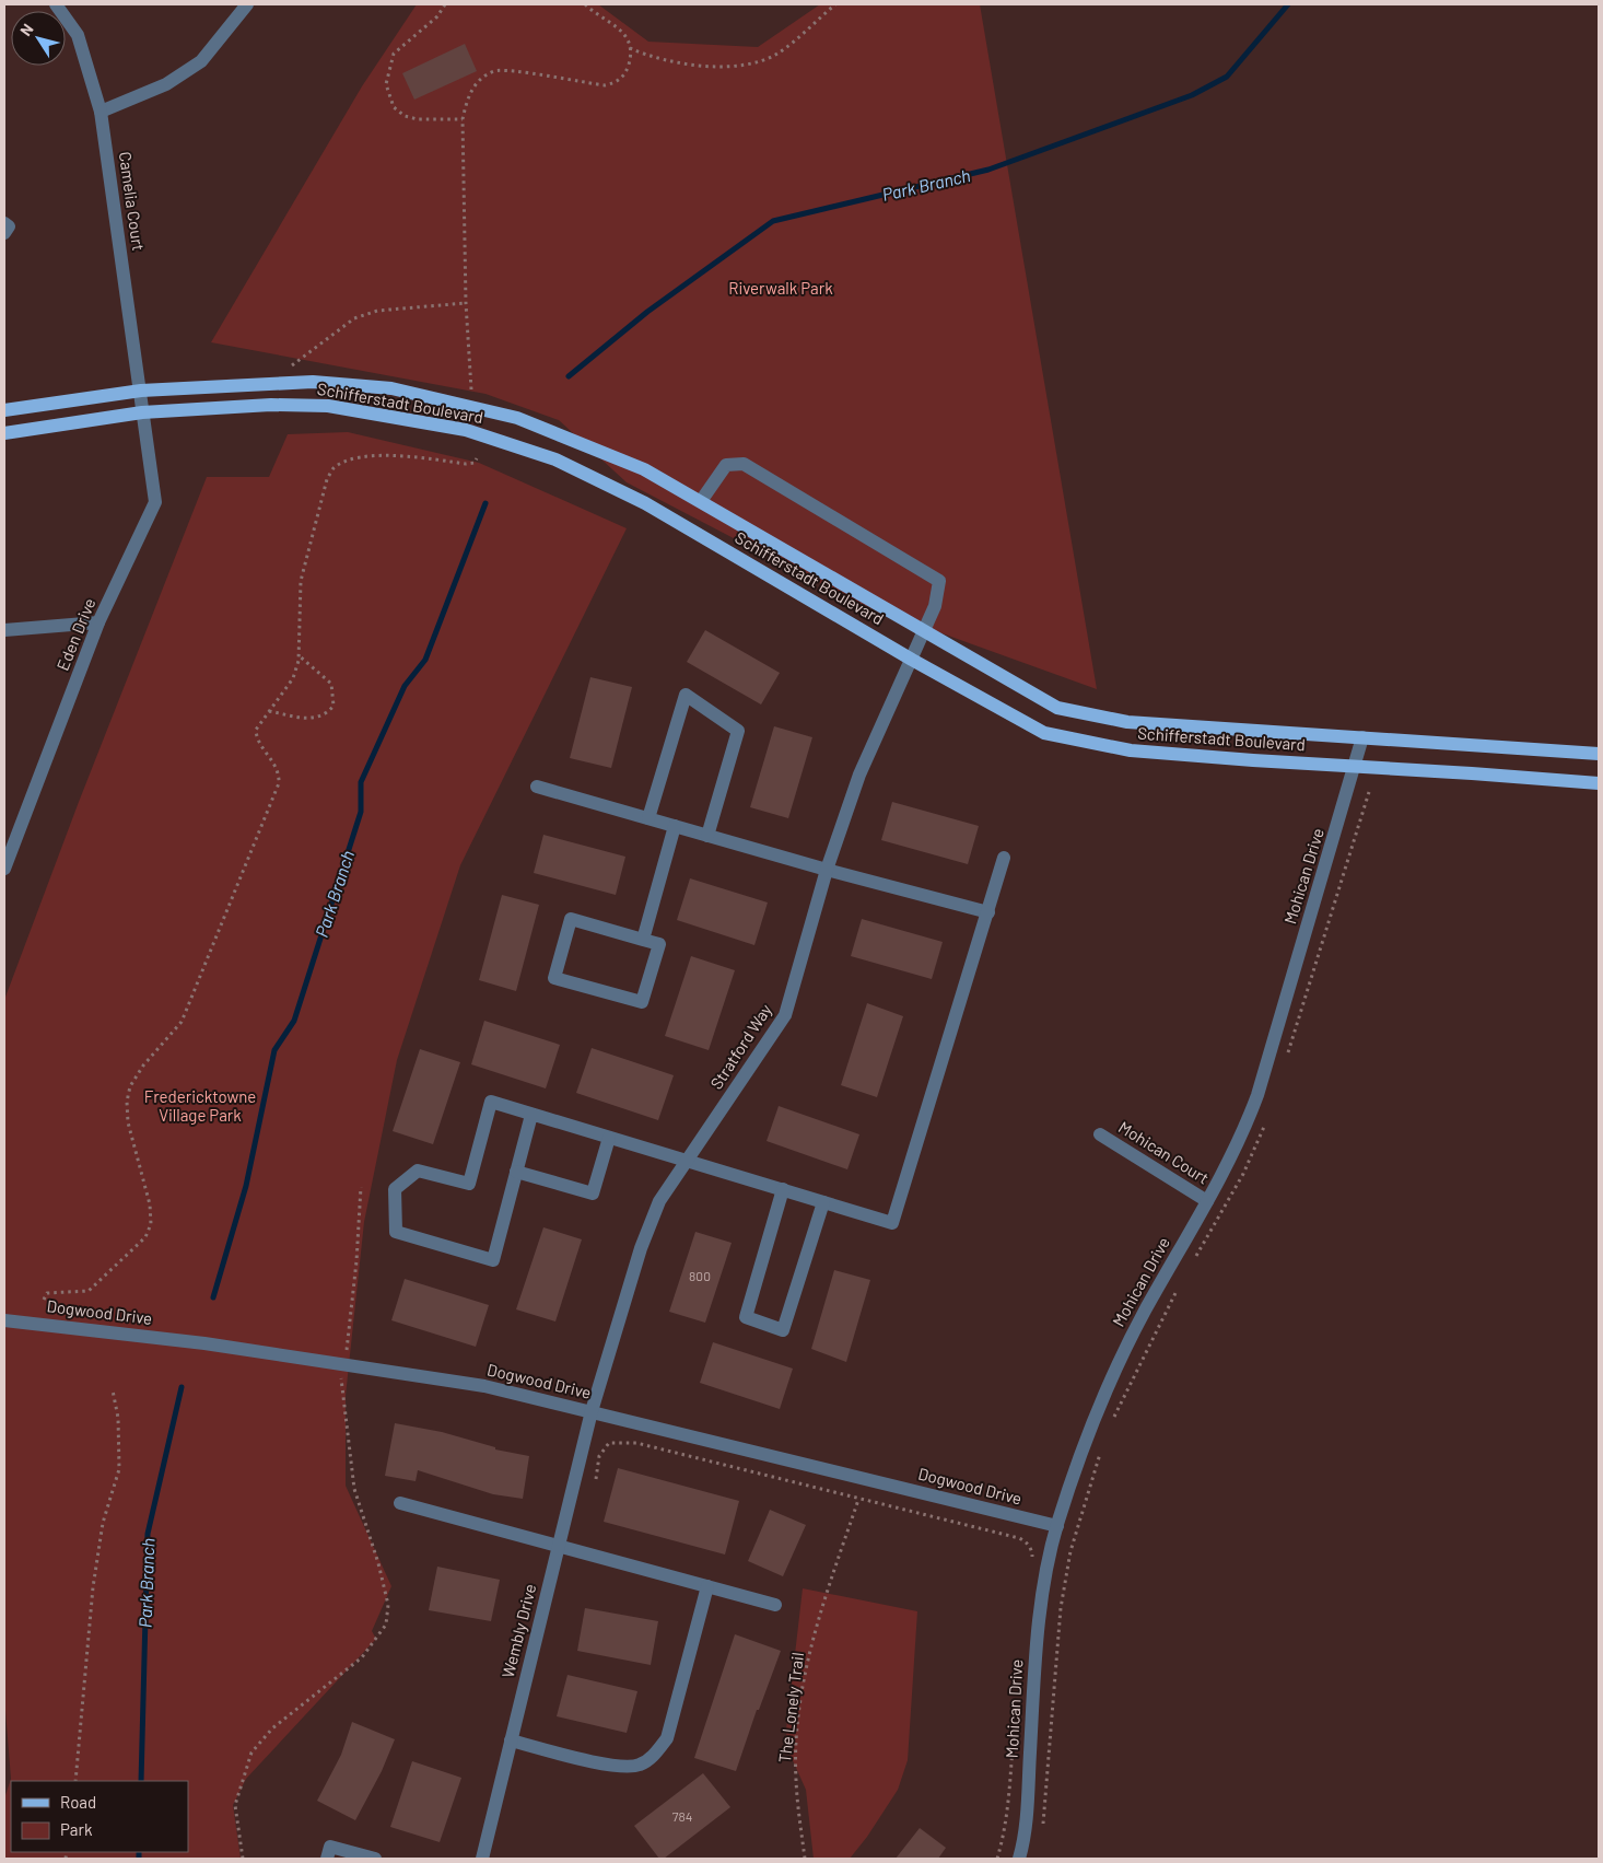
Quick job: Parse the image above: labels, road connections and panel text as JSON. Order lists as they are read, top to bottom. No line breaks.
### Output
{"streets":{"main road":["Schifferstadt Boulevard"],"street":["Camelia Court","Eden Drive","Mohican Drive","Stratford Way","Mohican Court","Dogwood Drive","Wembly Drive"],"path":["The Lonely Trail"]},"crossings":[["Camelia Court","Schifferstadt Boulevard"],["Camelia Court","Eden Drive"],["Schifferstadt Boulevard","Eden Drive"],["Schifferstadt Boulevard","Mohican Drive"],["Schifferstadt Boulevard","Stratford Way"],["Mohican Drive","Mohican Court"],["Mohican Drive","Dogwood Drive"],["Stratford Way","Dogwood Drive"],["Stratford Way","Wembly Drive"],["Dogwood Drive","Wembly Drive"]],"water":["Park Branch"],"parks":["Riverwalk Park","Fredericktowne Village Park"],"house_numbers":["800","784"],"legend":["Road","Park"],"north":"top left"}
